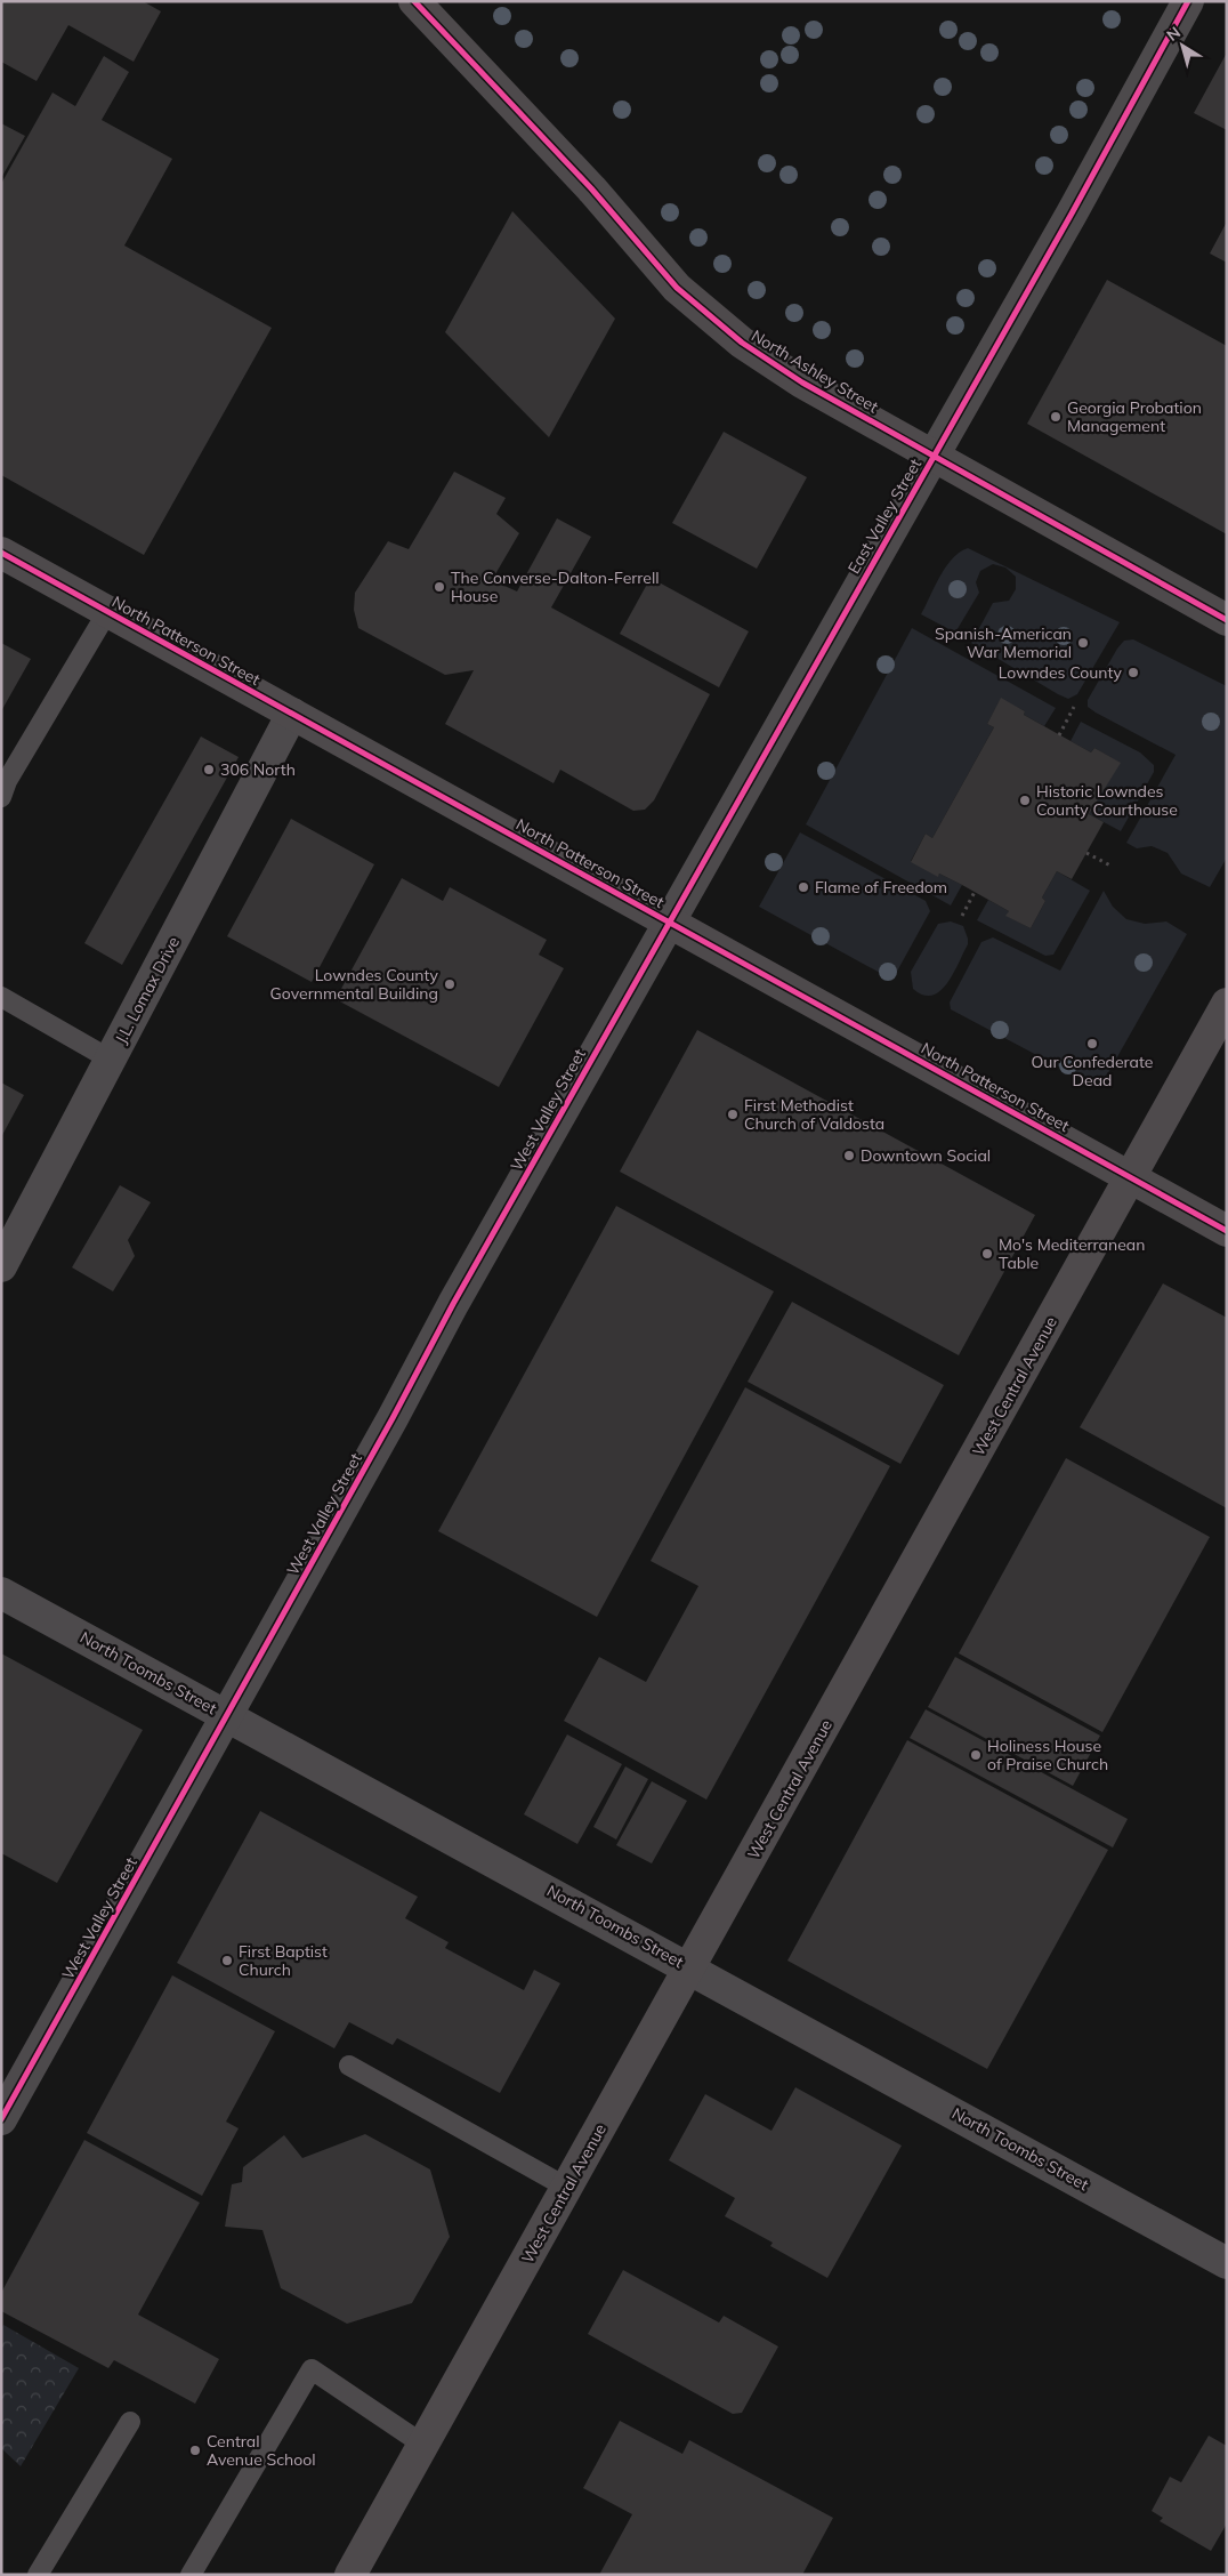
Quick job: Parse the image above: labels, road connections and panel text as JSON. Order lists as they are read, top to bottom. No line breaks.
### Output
{"streets":{"main road":["North Ashley Street","North Patterson Street","West Central Avenue"],"street":["East Valley Street","J.L. Lomax Drive","West Valley Street","North Toombs Street"]},"crossings":[["North Ashley Street","East Valley Street"],["East Valley Street","North Patterson Street"],["East Valley Street","West Valley Street"],["North Patterson Street","J.L. Lomax Drive"],["North Patterson Street","West Valley Street"],["North Patterson Street","West Central Avenue"],["West Valley Street","North Toombs Street"],["West Central Avenue","North Toombs Street"]],"places":["Georgia Probation Management","The Converse-Dalton-Ferrell House","Spanish-American War Memorial","Lowndes County","306 North","Historic Lowndes County Courthouse","Flame of Freedom","Lowndes County Governmental Building","Our Confederate Dead","First Methodist Church of Valdosta","Downtown Social","Mo's Mediterranean Table","Holiness House of Praise Church","First Baptist Church","Central Avenue School"],"north":"top left"}
